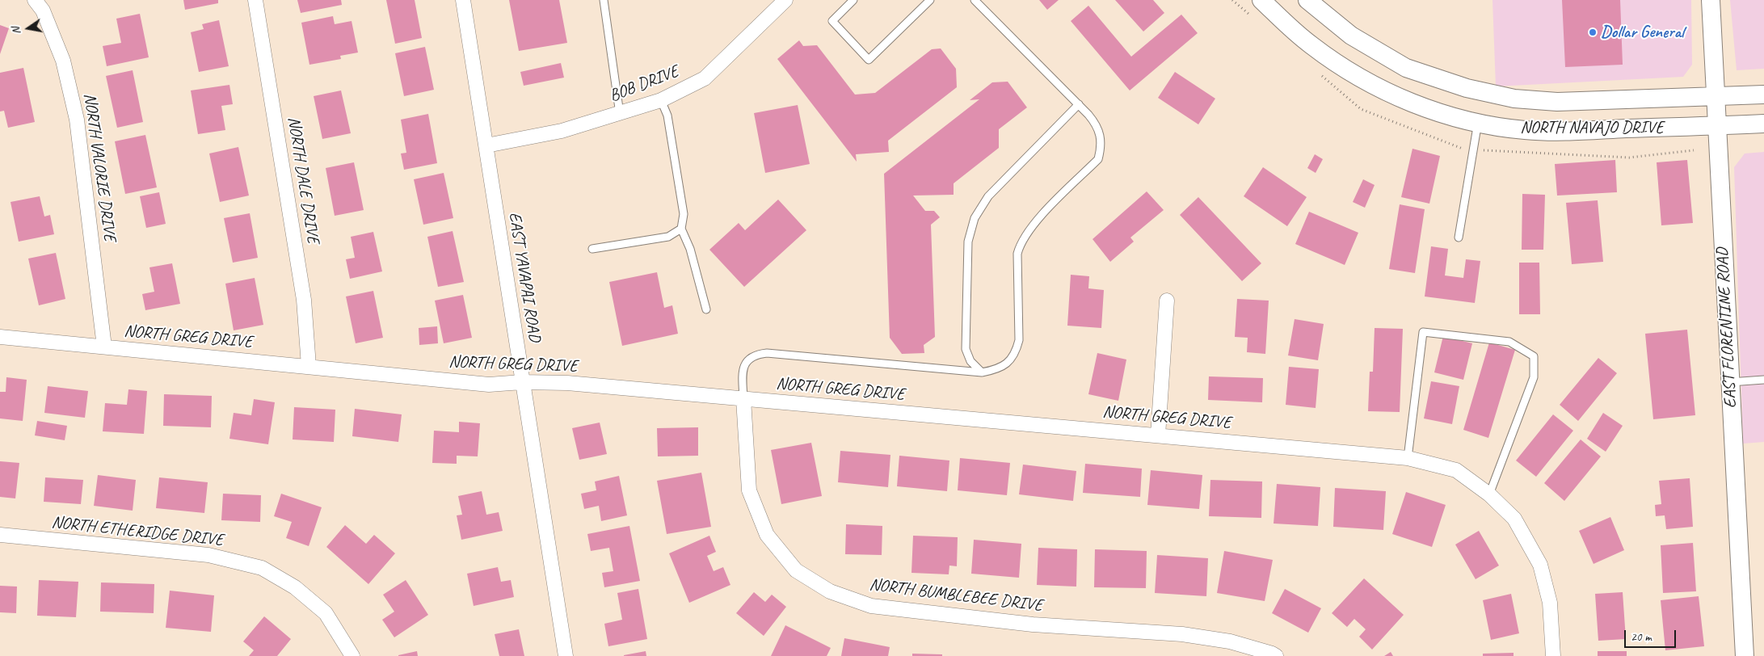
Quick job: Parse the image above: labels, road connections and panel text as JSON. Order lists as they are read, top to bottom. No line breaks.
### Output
{"streets":{"street":["BOB DRIVE","NORTH NAVAJO DRIVE","NORTH VALORIE DRIVE","NORTH DALE DRIVE","EAST YAVAPAI ROAD","EAST FLORENTINE ROAD","NORTH GREG DRIVE","NORTH ETHERIDGE DRIVE","NORTH BUMBLEBEE DRIVE"]},"crossings":[["BOB DRIVE","EAST YAVAPAI ROAD"],["NORTH NAVAJO DRIVE","EAST FLORENTINE ROAD"],["NORTH VALORIE DRIVE","NORTH GREG DRIVE"],["NORTH DALE DRIVE","NORTH GREG DRIVE"],["EAST YAVAPAI ROAD","NORTH GREG DRIVE"],["NORTH GREG DRIVE","NORTH BUMBLEBEE DRIVE"]],"places":["Dollar General"],"scale_bar":"20 m","north":"left"}
